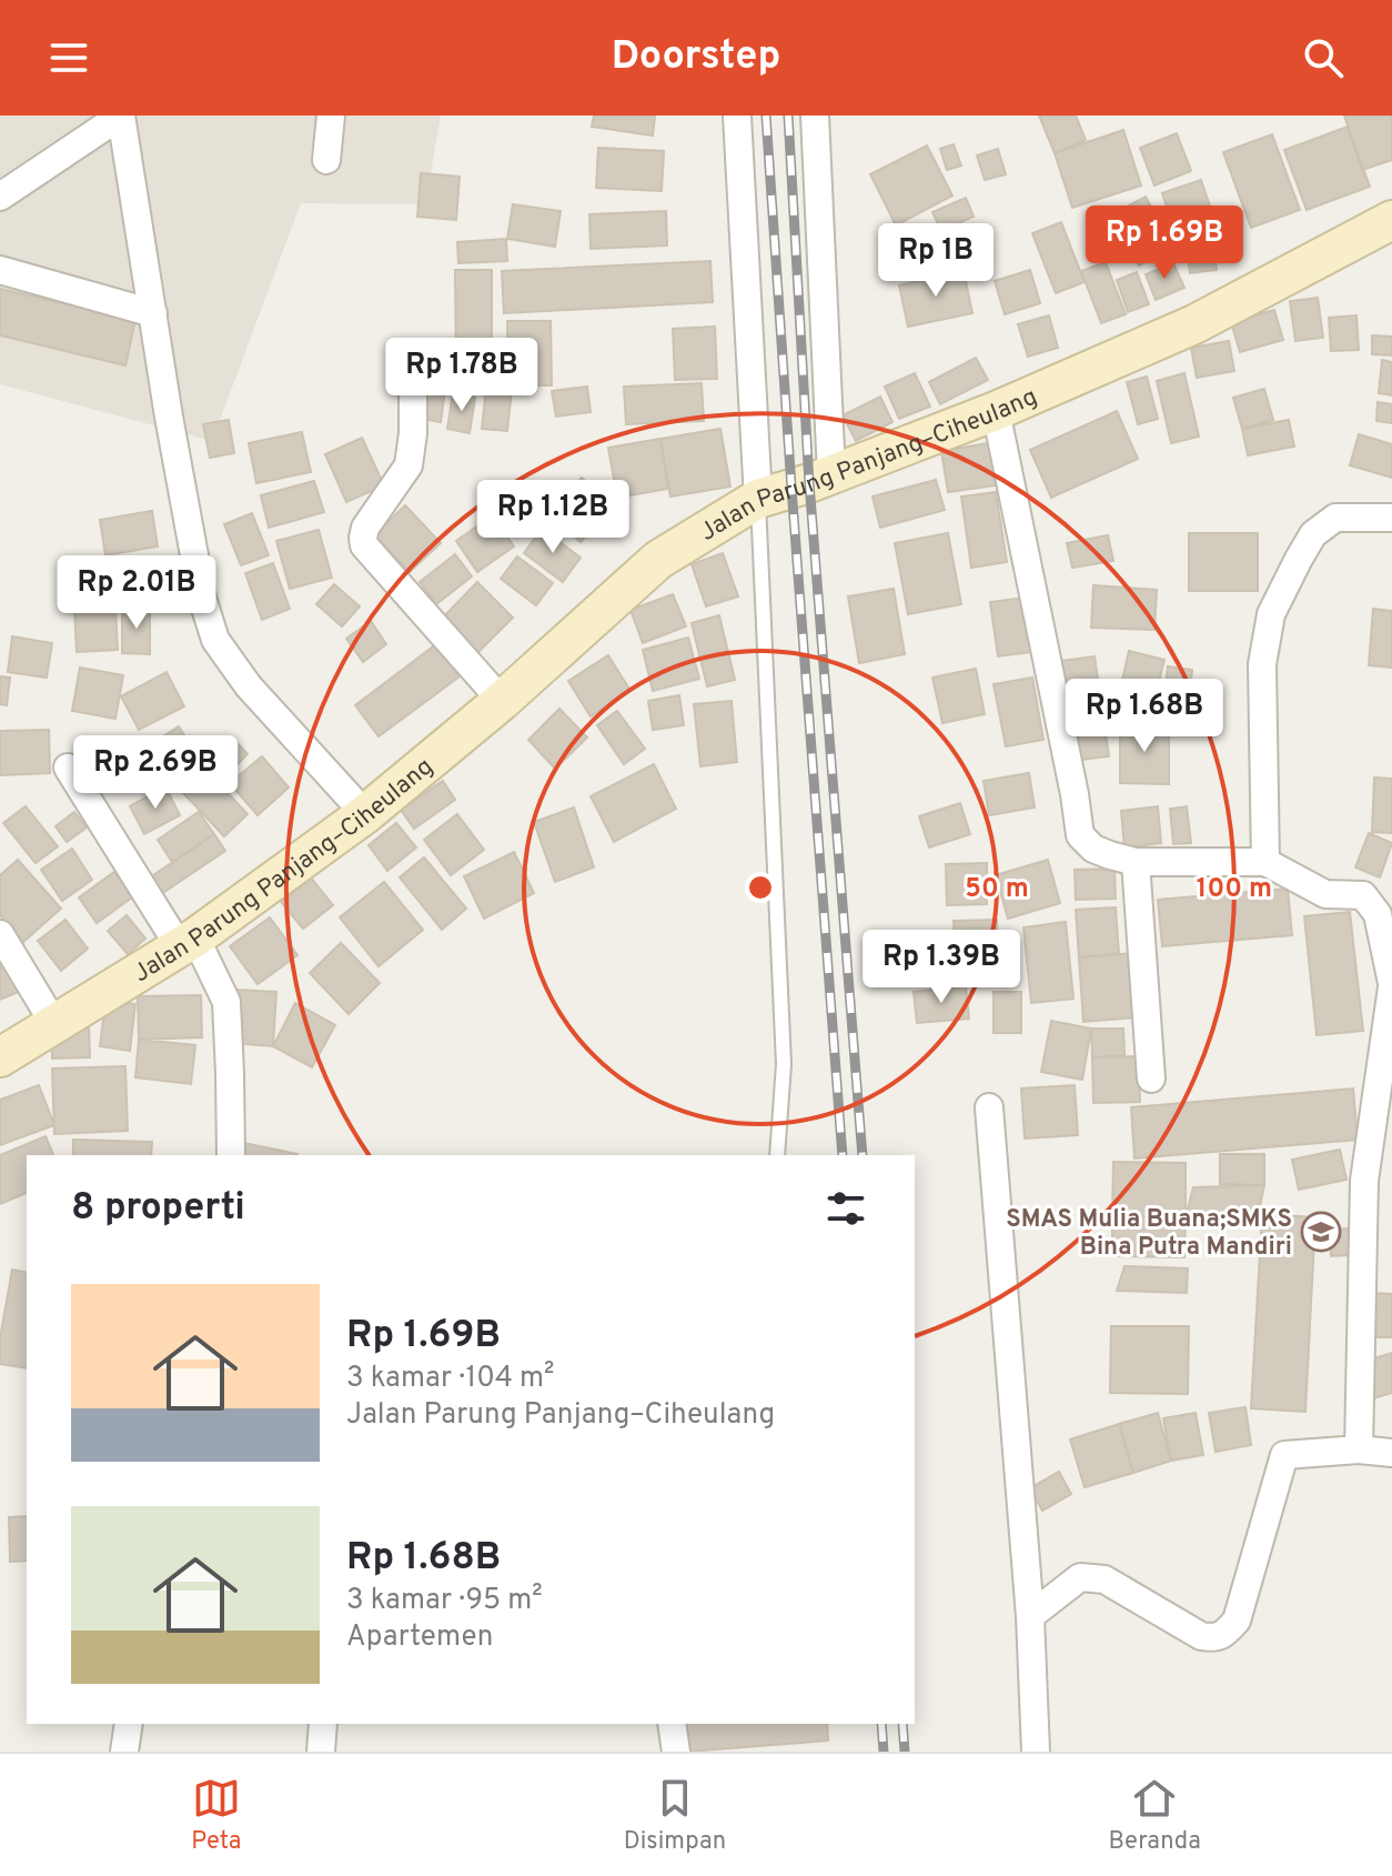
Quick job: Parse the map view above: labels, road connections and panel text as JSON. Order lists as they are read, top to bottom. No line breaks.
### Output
{"streets":{"street":["Jalan Parung Panjang–Ciheulang"]},"places":{"school or university":["SMAS Mulia Buana;SMKS Bina Putra Mandiri"]},"page":{"header":"Doorstep","price":["Rp 1.69B","Rp 1B","Rp 1.78B","Rp 1.12B","Rp 2.01B","Rp 1.68B","Rp 2.69B","Rp 1.39B"],"heading":"8 properti","list":[{"name":"Rp 1.69B","note":"3 kamar · 104 m² · Jalan Parung Panjang–Ciheulang"},{"name":"Rp 1.68B","note":"3 kamar · 95 m² · Apartemen"}],"tabs":["Peta","Disimpan","Beranda"]},"rings":["50 m","100 m"]}
